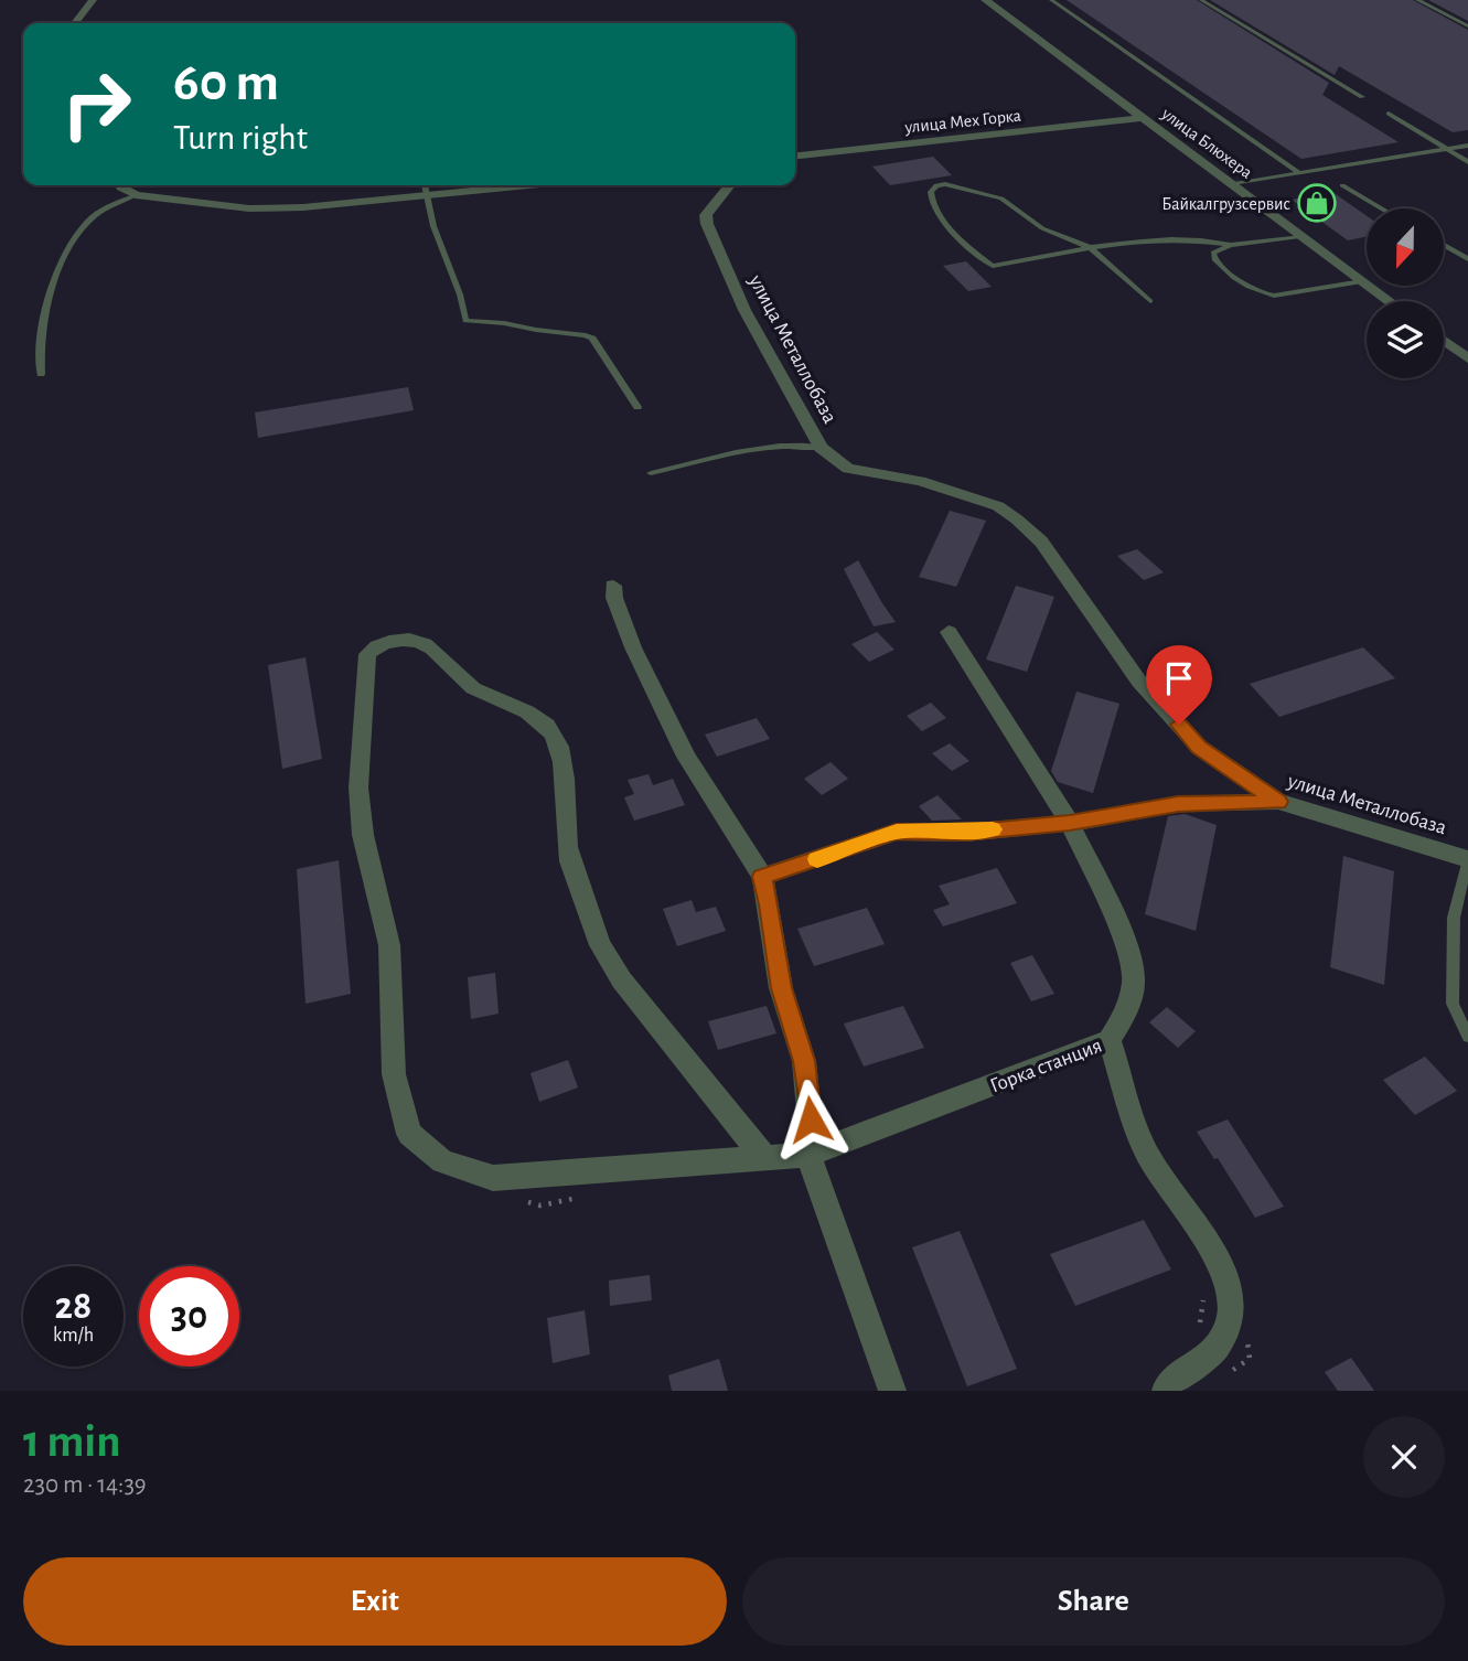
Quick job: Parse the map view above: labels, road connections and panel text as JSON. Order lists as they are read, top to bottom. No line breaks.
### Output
{"streets":{"street":["улица Мех Горка","улица Блюхера","улица Металлобаза","Горка станция"]},"crossings":[["улица Мех Горка","улица Блюхера"]],"places":{"shop":["Байкалгрузсервис"]},"north":"bottom","page":{"turn":["60 m","Turn right"],"speed":"28 km/h","limit":"30","heading":["1 min","230 m · 14:39"],"buttons":["Exit","Share"]}}
